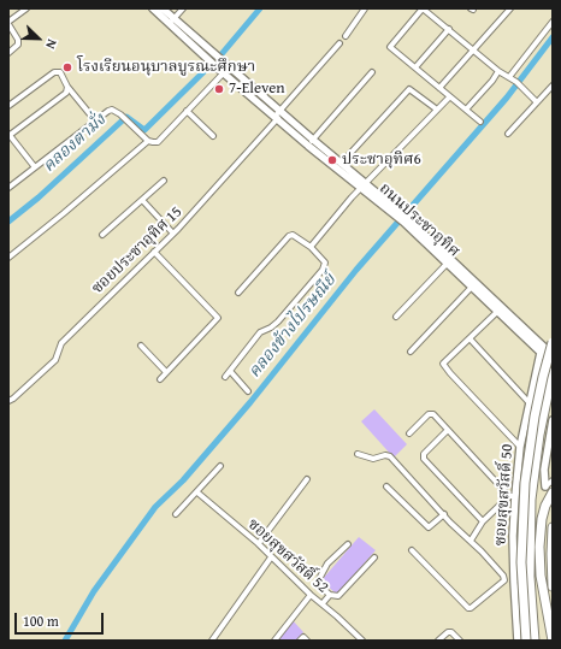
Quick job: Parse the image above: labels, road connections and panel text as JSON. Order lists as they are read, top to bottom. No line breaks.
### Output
{"streets":{"main road":["ถนนประชาอุทิศ","ซอยสุขสวัสดิ์ 50"],"street":["ซอยประชาอุทิศ 15","ซอยสุขสวัสดิ์ 52"]},"crossings":[["ถนนประชาอุทิศ","ซอยประชาอุทิศ 15"],["ถนนประชาอุทิศ","ซอยสุขสวัสดิ์ 50"]],"water":["คลองตามั่ง","คลองข้างไปรษณีย์"],"places":["โรงเรียนอนุบาลบูรณะศึกษา","7-Eleven","ประชาอุทิศ6"],"scale_bar":"100 m","north":"bottom right"}
